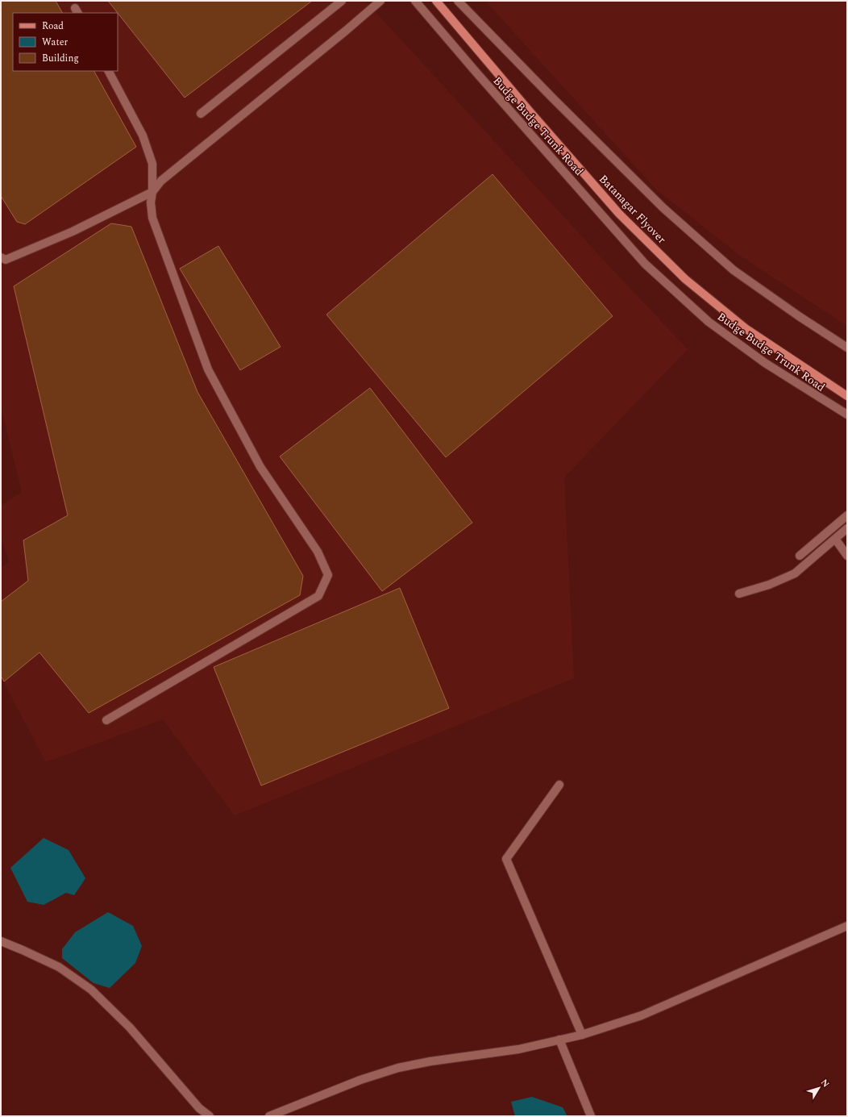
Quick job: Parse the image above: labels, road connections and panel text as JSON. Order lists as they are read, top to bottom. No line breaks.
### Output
{"streets":{"main road":["Batanagar Flyover"],"street":["Budge Budge Trunk Road"]},"legend":["Road","Water","Building"],"north":"top right"}
